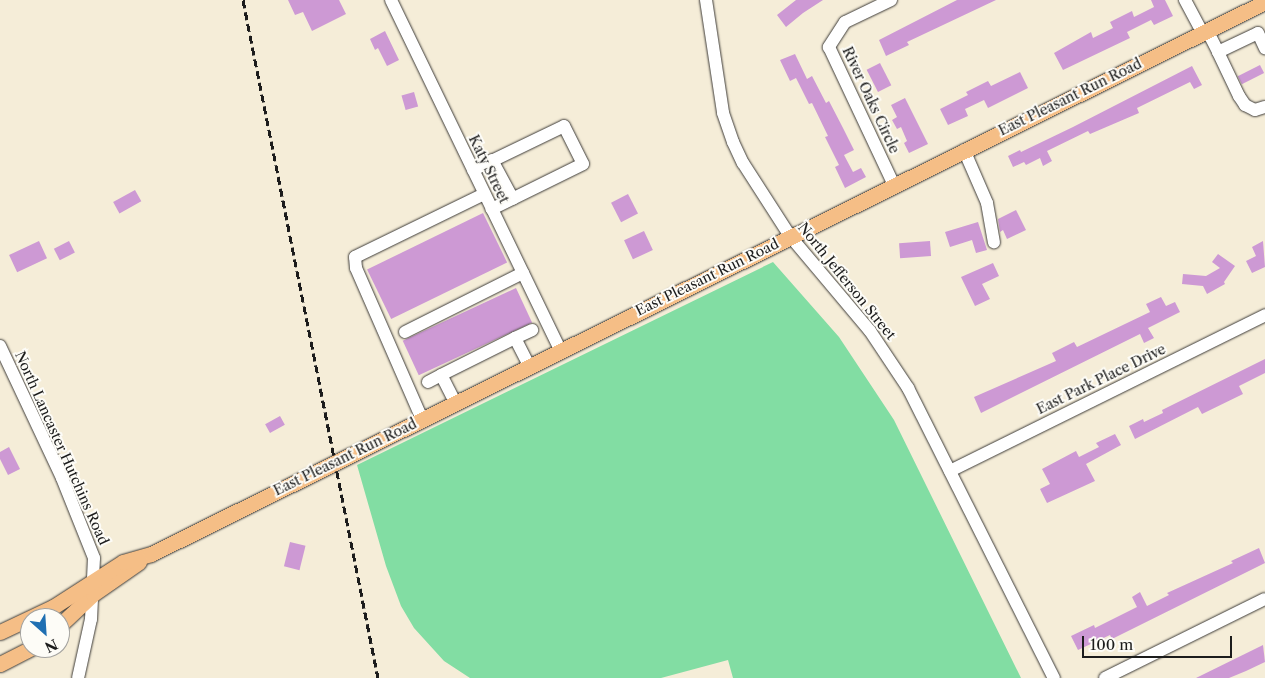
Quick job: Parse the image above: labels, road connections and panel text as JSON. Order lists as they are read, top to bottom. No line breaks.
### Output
{"streets":{"main road":["East Pleasant Run Road"],"street":["River Oaks Circle","Katy Street","North Jefferson Street","East Park Place Drive","North Lancaster Hutchins Road"]},"crossings":[["East Pleasant Run Road","River Oaks Circle"],["East Pleasant Run Road","Katy Street"],["East Pleasant Run Road","North Jefferson Street"],["East Pleasant Run Road","North Lancaster Hutchins Road"],["North Jefferson Street","East Park Place Drive"]],"scale_bar":"100 m","north":"bottom right"}
